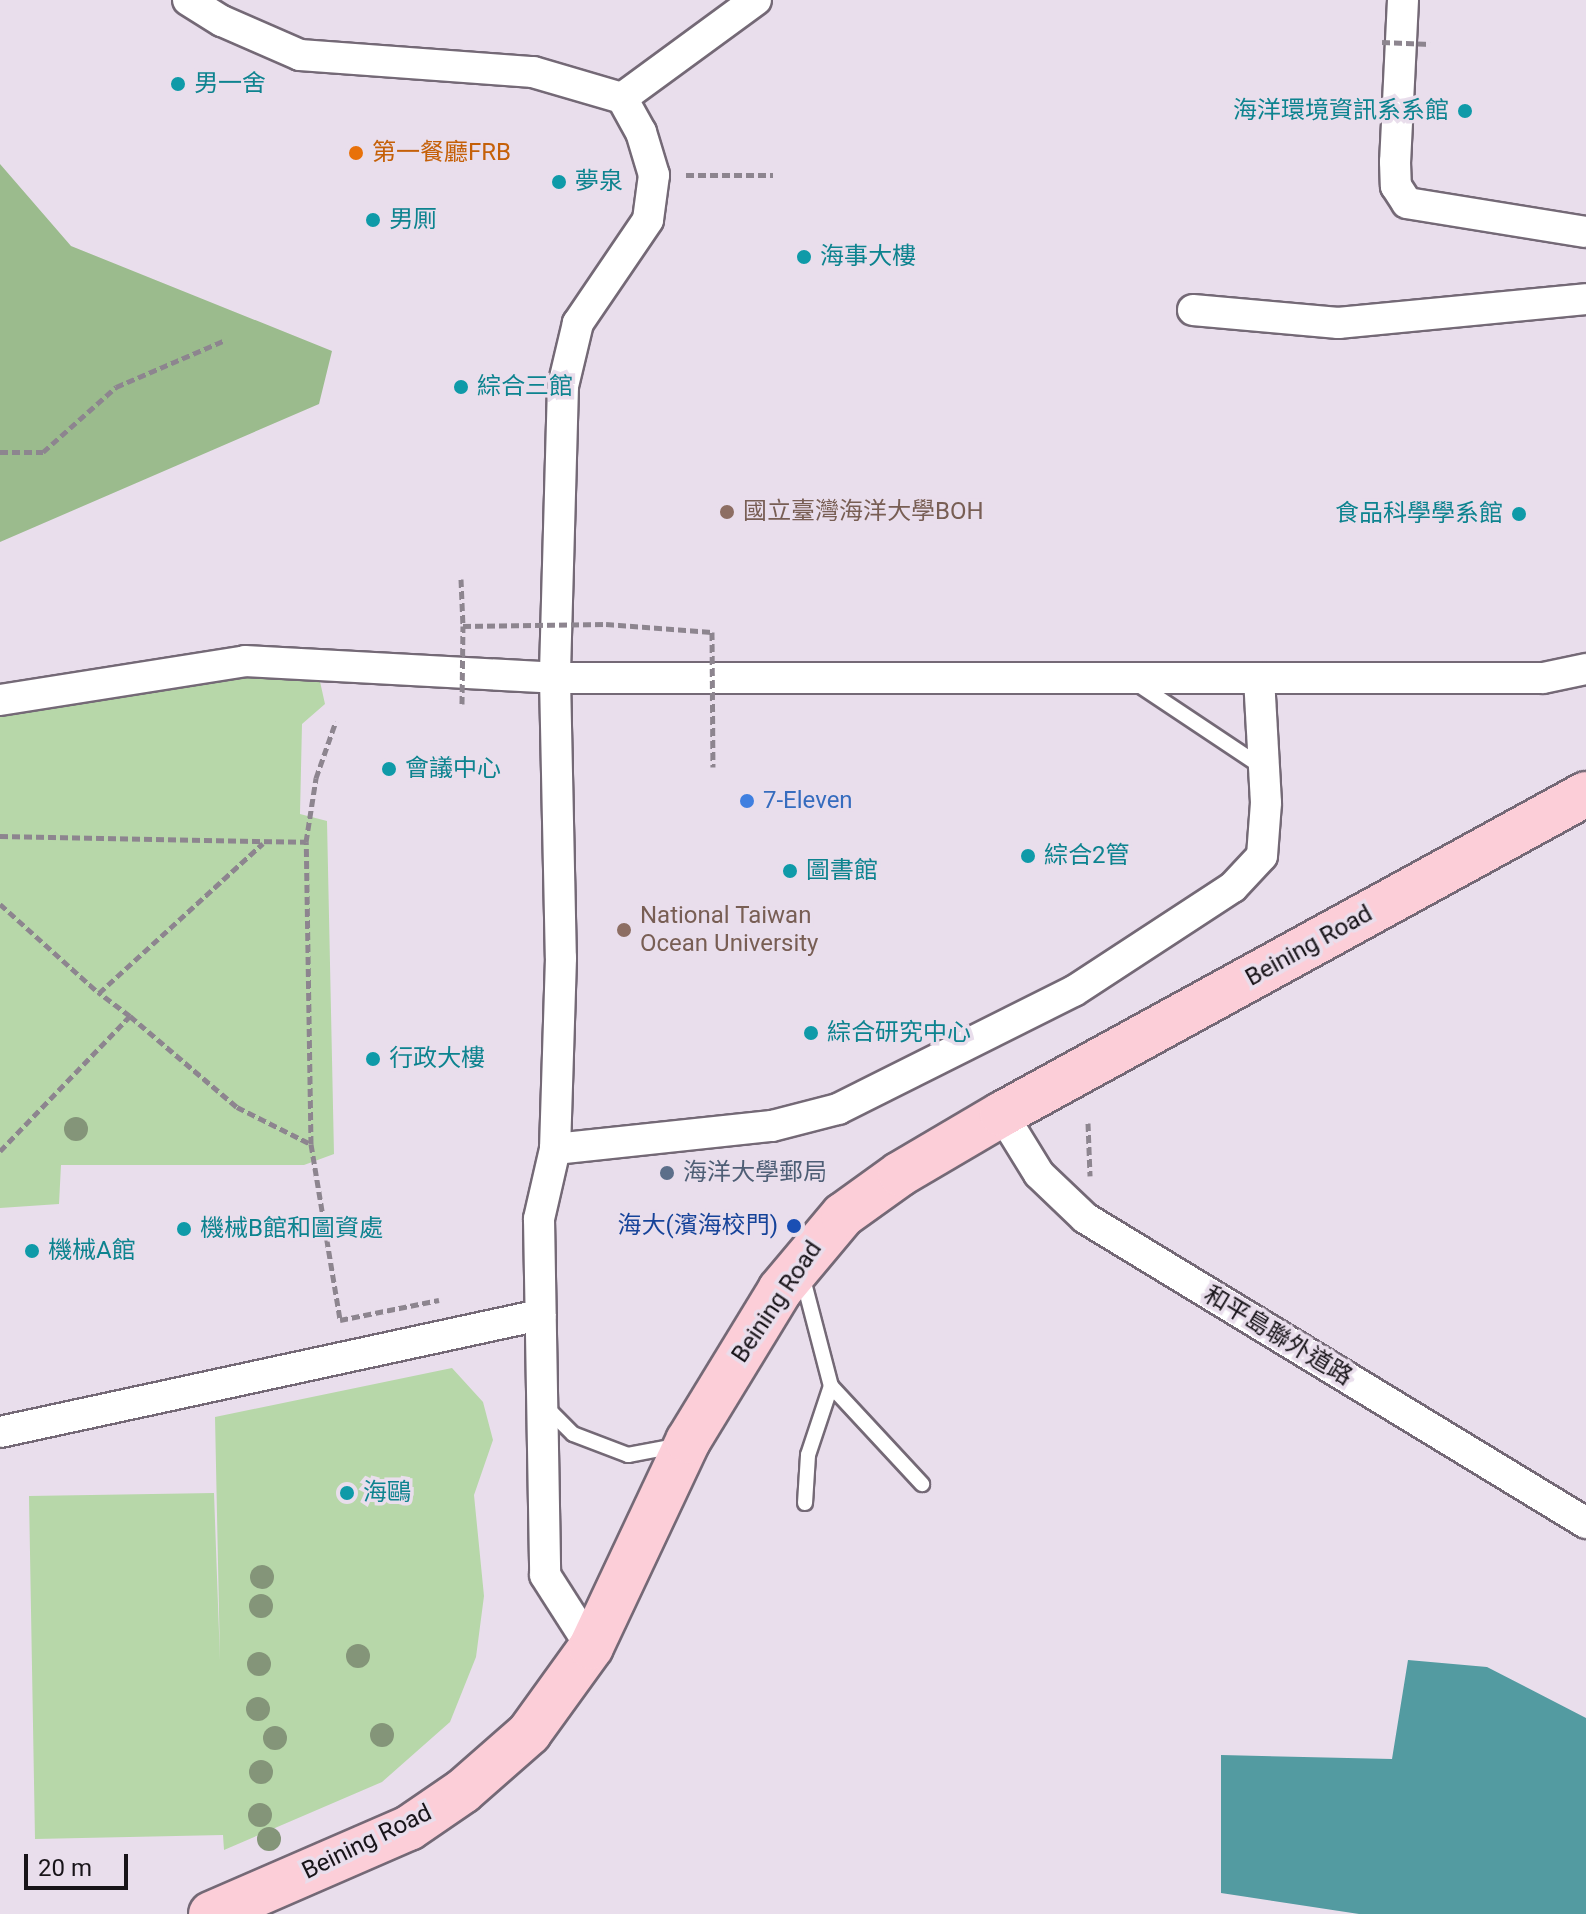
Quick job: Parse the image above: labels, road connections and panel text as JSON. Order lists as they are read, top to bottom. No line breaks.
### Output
{"streets":{"main road":["Beining Road"],"street":["和平島聯外道路"]},"crossings":[["Beining Road","和平島聯外道路"]],"places":["男一舍","海洋環境資訊系系館","第一餐廳FRB","夢泉","男厠","海事大樓","綜合三館","國立臺灣海洋大學BOH","食品科學學系館","會議中心","7-Eleven","綜合2管","圖書館","National Taiwan Ocean University","綜合研究中心","行政大樓","海洋大學郵局","海大(濱海校門)","機械B館和圖資處","機械A館","海鷗"],"scale_bar":"20 m"}
